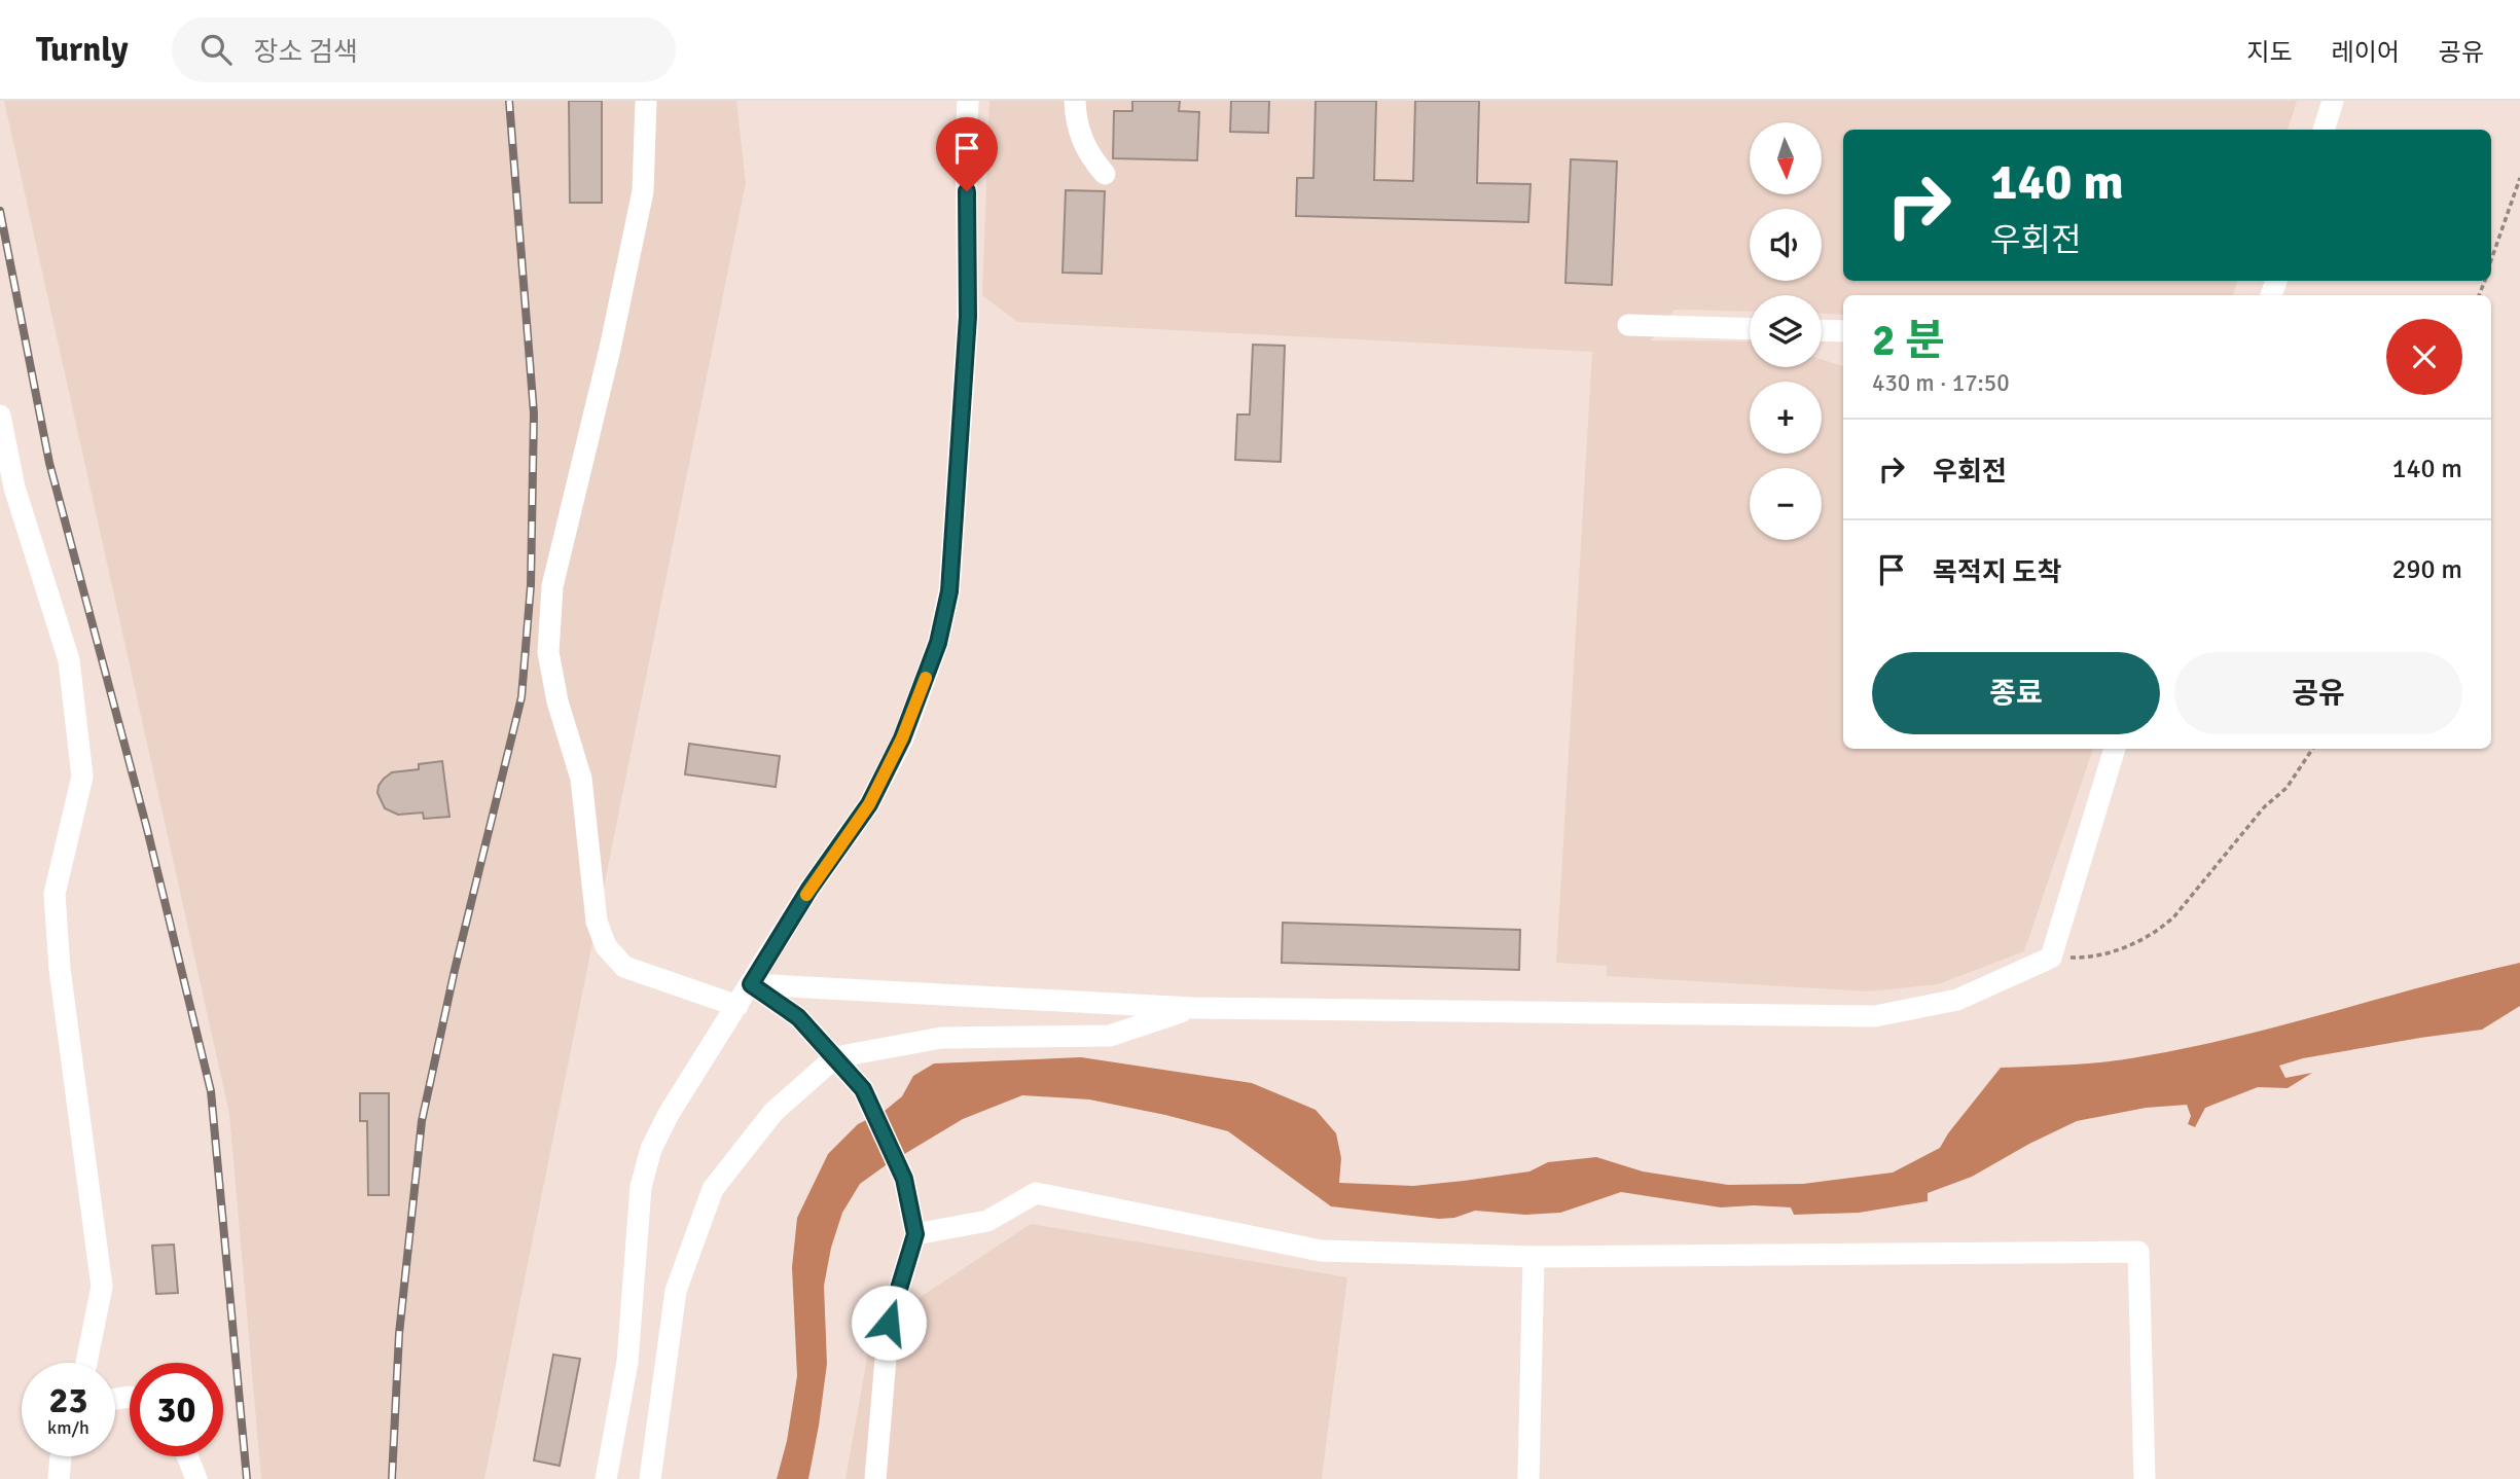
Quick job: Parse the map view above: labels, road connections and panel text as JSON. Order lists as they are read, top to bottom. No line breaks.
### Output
{"north":"bottom","page":{"header":"Turnly","search":"장소 검색","nav":["지도","레이어","공유"],"map_buttons":["+","−"],"turn":["140 m","우회전"],"heading":["2 분","430 m · 17:50"],"list":[{"name":"우회전","value":"140 m"},{"name":"목적지 도착","value":"290 m"}],"buttons":["종료","공유"],"speed":"23 km/h","limit":"30"}}
